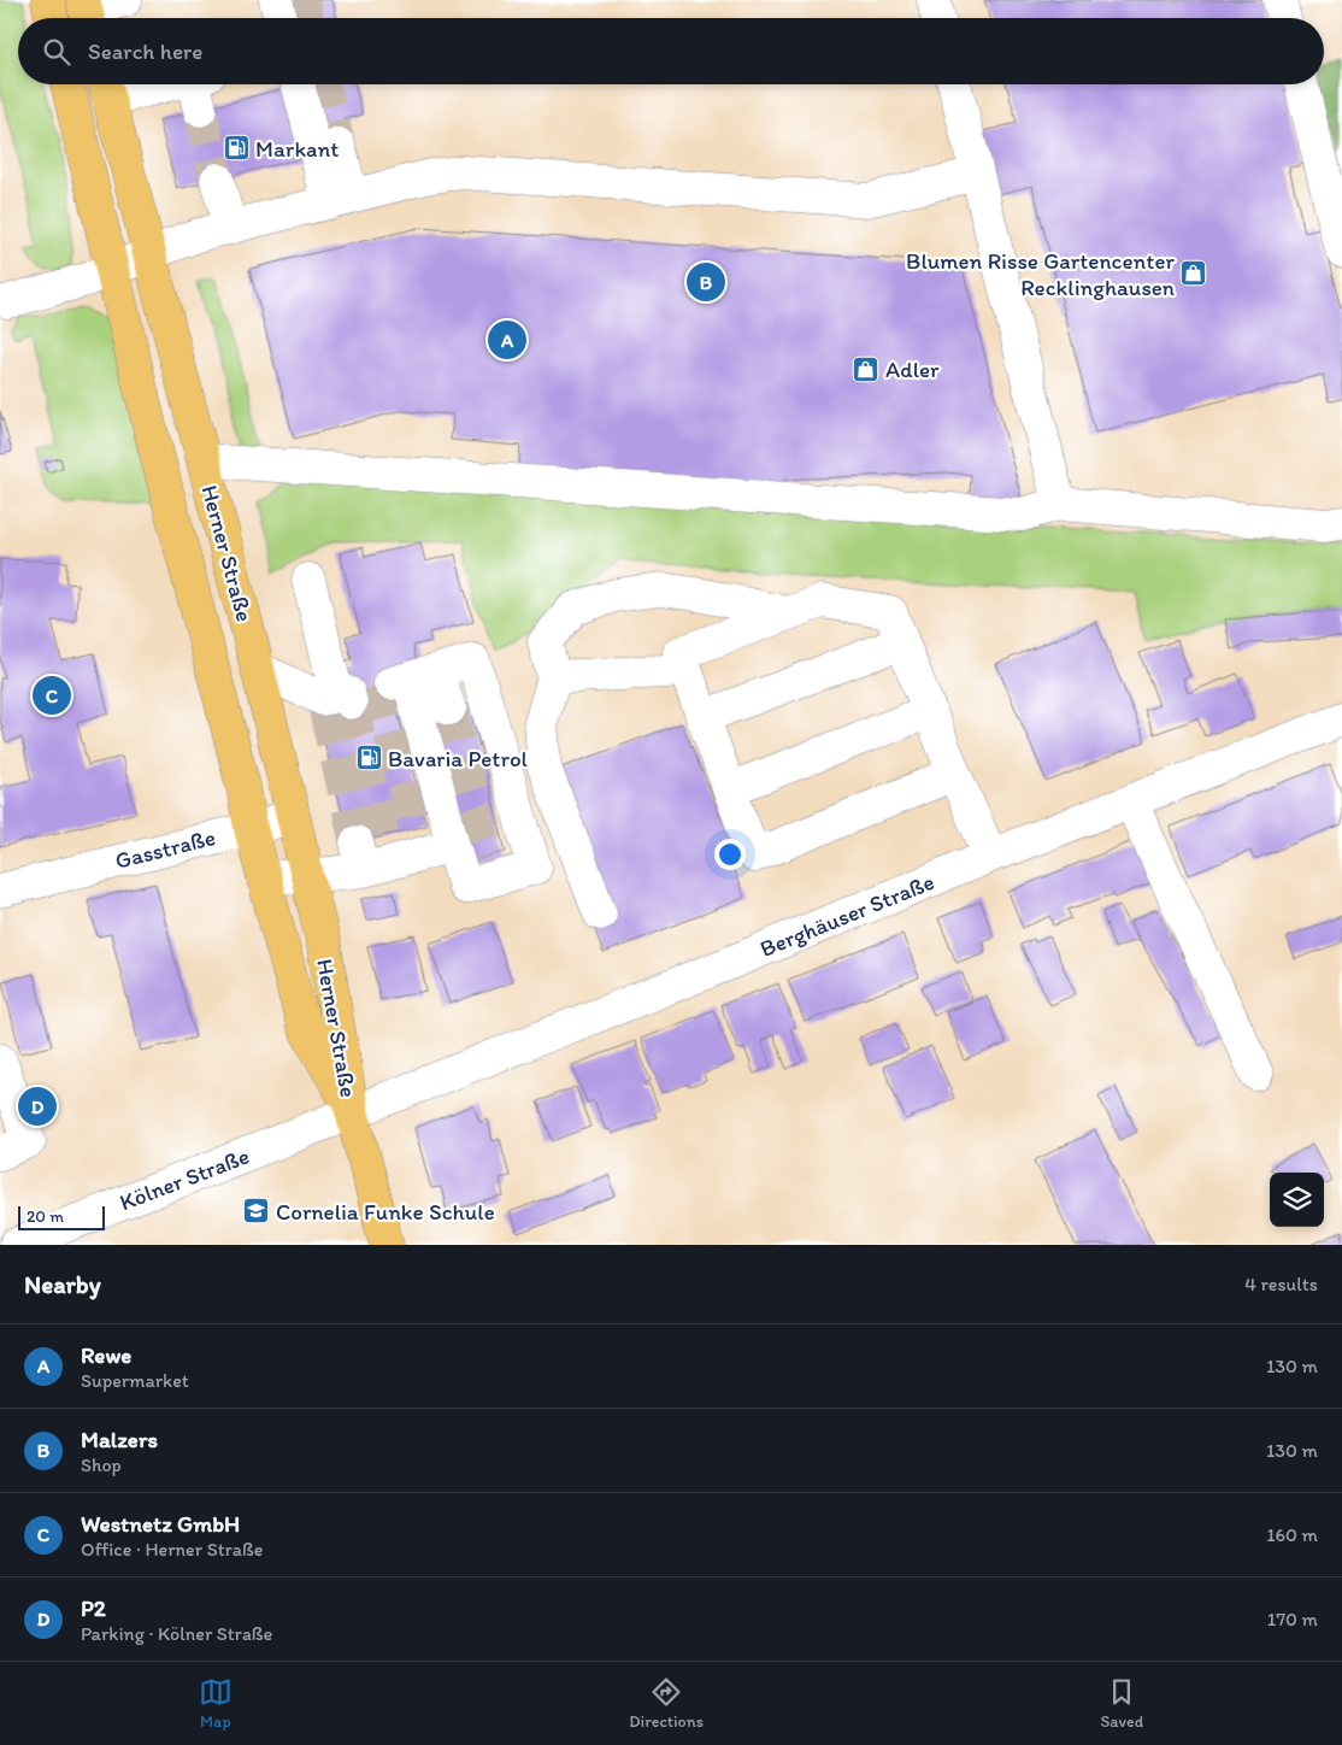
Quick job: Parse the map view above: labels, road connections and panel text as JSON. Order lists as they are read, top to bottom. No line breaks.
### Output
{"streets":{"main road":["Herner Straße"],"street":["Gasstraße","Berghäuser Straße","Kölner Straße"]},"crossings":[["Herner Straße","Gasstraße"],["Herner Straße","Berghäuser Straße"],["Herner Straße","Kölner Straße"],["Berghäuser Straße","Kölner Straße"]],"places":{"fuel station":["Markant","Bavaria Petrol"],"shop":["Blumen Risse Gartencenter Recklinghausen","Adler"],"school or university":["Cornelia Funke Schule"]},"scale_bar":"20 m","page":{"search":"Search here","pins":["B","A","C","D"],"scale":"20 m","heading":["Nearby","4 results"],"list":[{"mark":"A","name":"Rewe","note":"Supermarket","value":"130 m"},{"mark":"B","name":"Malzers","note":"Shop","value":"130 m"},{"mark":"C","name":"Westnetz GmbH","note":"Office · Herner Straße","value":"160 m"},{"mark":"D","name":"P2","note":"Parking · Kölner Straße","value":"170 m"}],"nav":["Map","Directions","Saved"]}}
